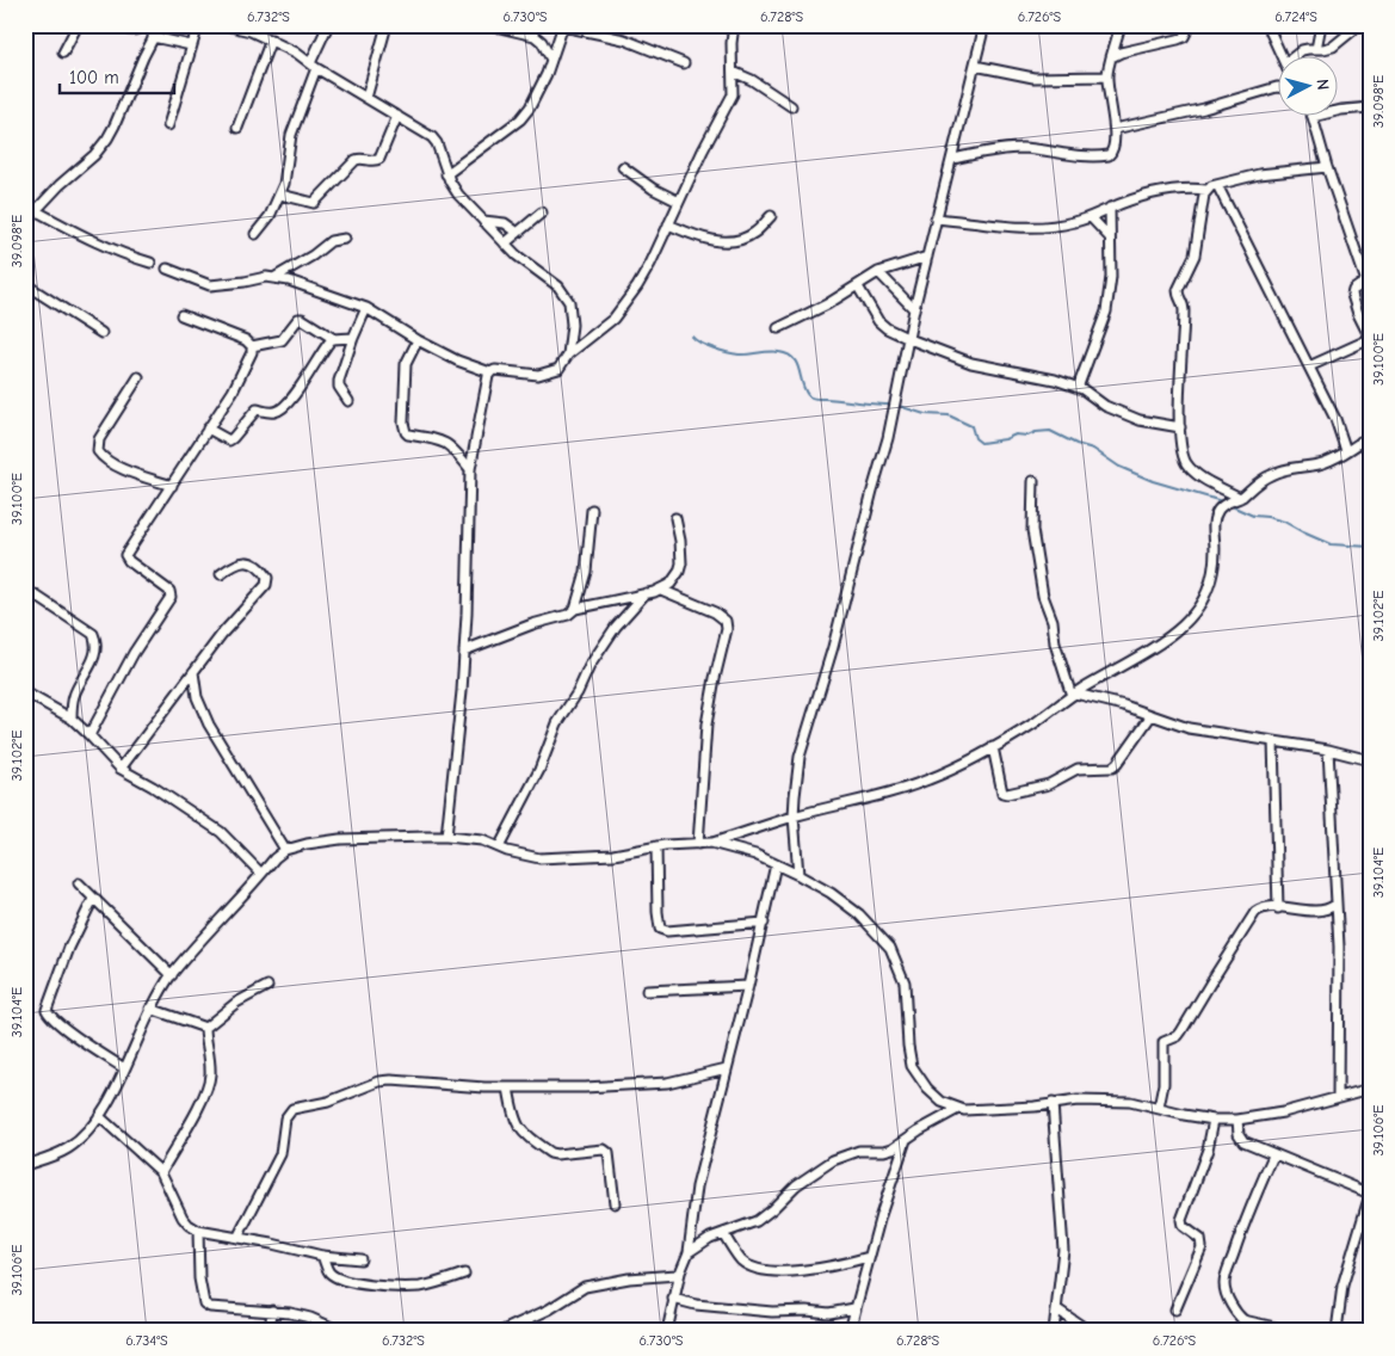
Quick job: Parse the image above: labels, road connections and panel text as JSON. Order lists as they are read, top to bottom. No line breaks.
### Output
{"scale_bar":"100 m","north":"right","coordinates":["6.732°S","6.730°S","6.728°S","6.726°S","6.724°S","39.098°E","39.100°E","39.102°E","39.104°E","39.106°E","6.734°S"]}
